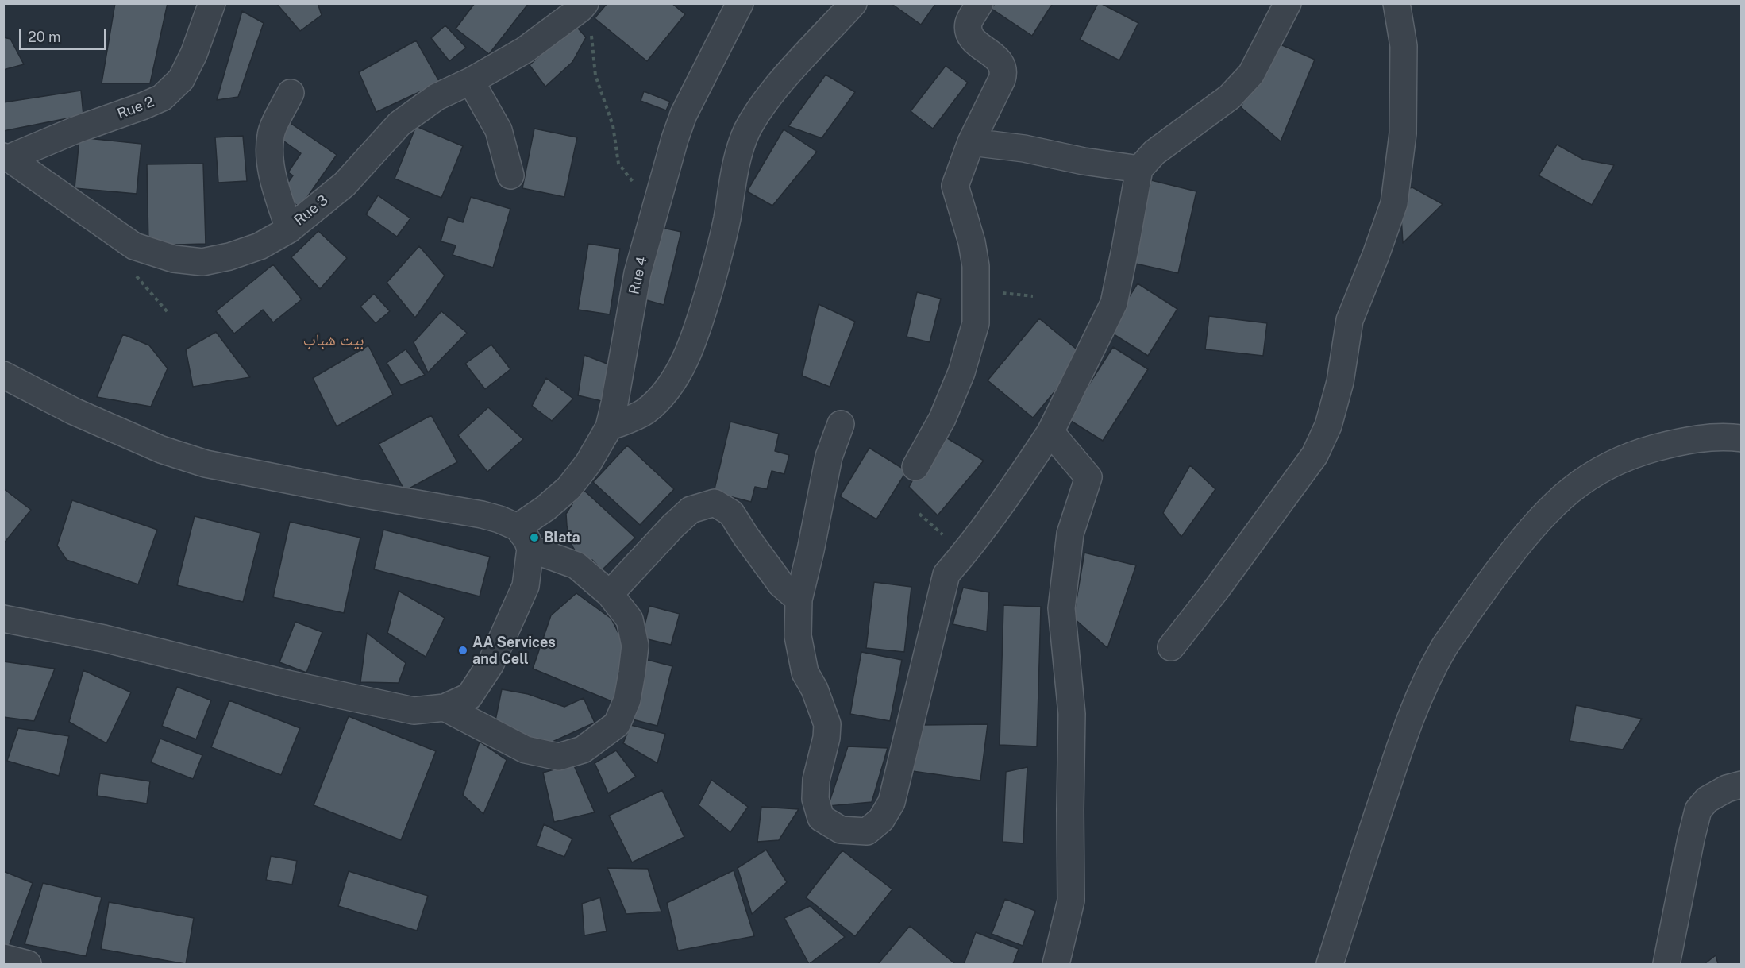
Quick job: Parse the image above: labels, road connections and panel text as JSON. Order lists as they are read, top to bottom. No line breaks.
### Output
{"streets":{"street":["Rue 2","Rue 3","Rue 4"]},"crossings":[["Rue 2","Rue 3"]],"districts":["بيت شباب"],"places":["Blata","AA Services and Cell"],"scale_bar":"20 m"}
